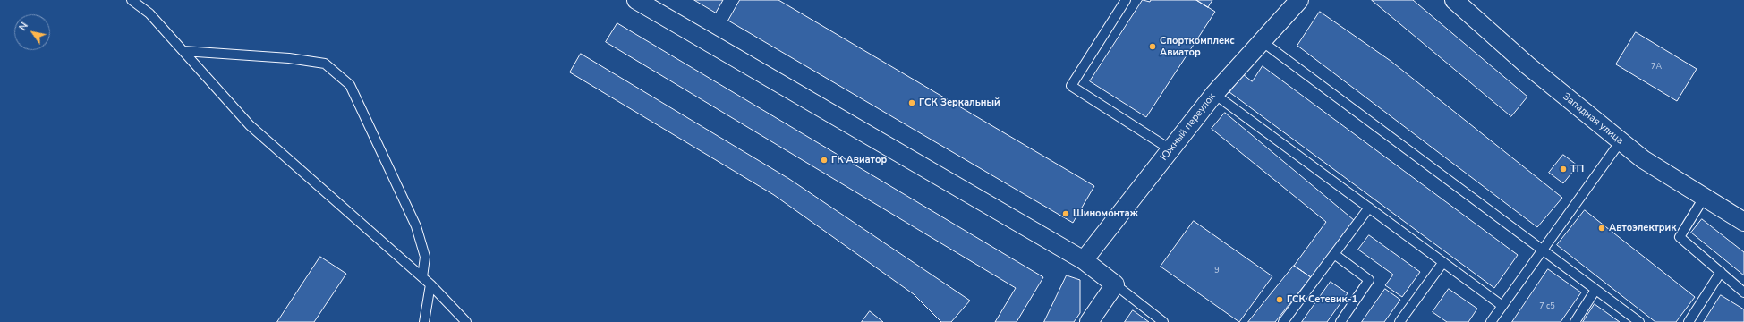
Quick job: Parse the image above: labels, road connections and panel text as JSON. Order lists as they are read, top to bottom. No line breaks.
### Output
{"streets":{"street":["Западная улица","Южный переулок"]},"places":["Спорткомплекс Авиатор","ГСК Зеркальный","ГК Авиатор","ТП","Шиномонтаж","Автоэлектрик","ГСК Сетевик-1"],"house_numbers":["7А","9","7 с5"],"north":"top left"}
